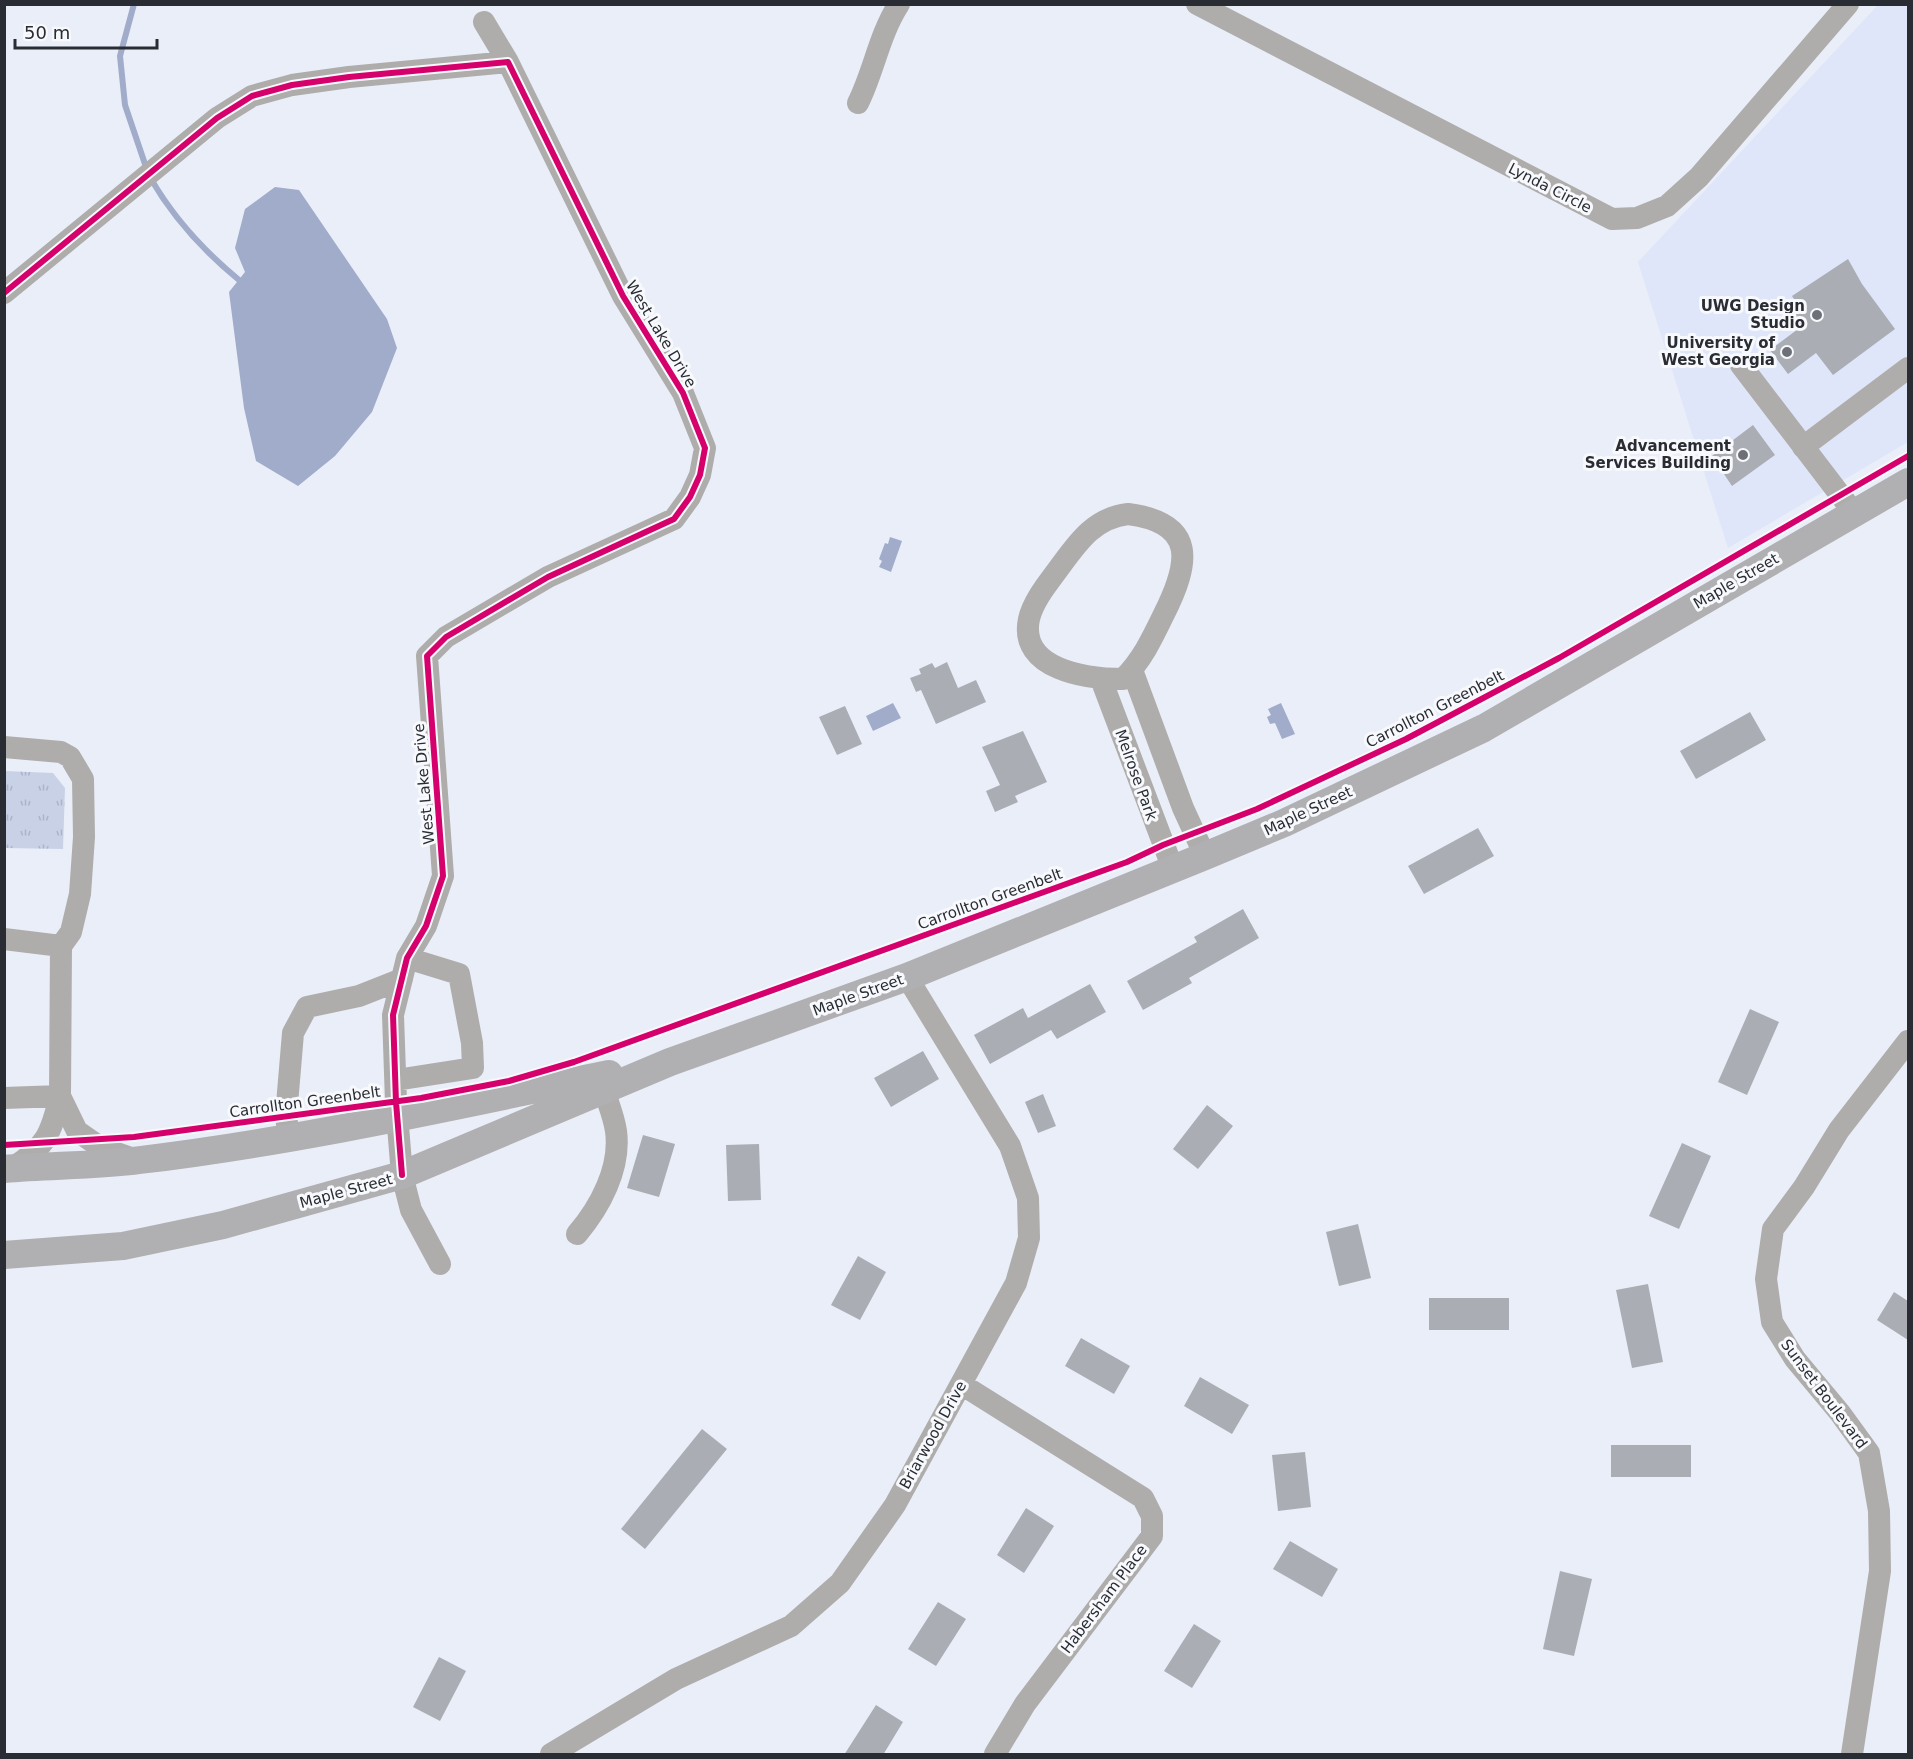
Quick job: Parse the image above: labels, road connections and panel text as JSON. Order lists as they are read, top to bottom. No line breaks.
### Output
{"streets":{"main road":["Maple Street"],"street":["Lynda Circle","West Lake Drive","Melrose Park","Sunset Boulevard","Briarwood Drive","Habersham Place"],"cycle path":["Carrollton Greenbelt"]},"crossings":[["West Lake Drive","Maple Street"],["Maple Street","Melrose Park"],["Maple Street","Briarwood Drive"],["Briarwood Drive","Habersham Place"]],"places":["UWG Design Studio","University of West Georgia","Advancement Services Building"],"scale_bar":"50 m"}
